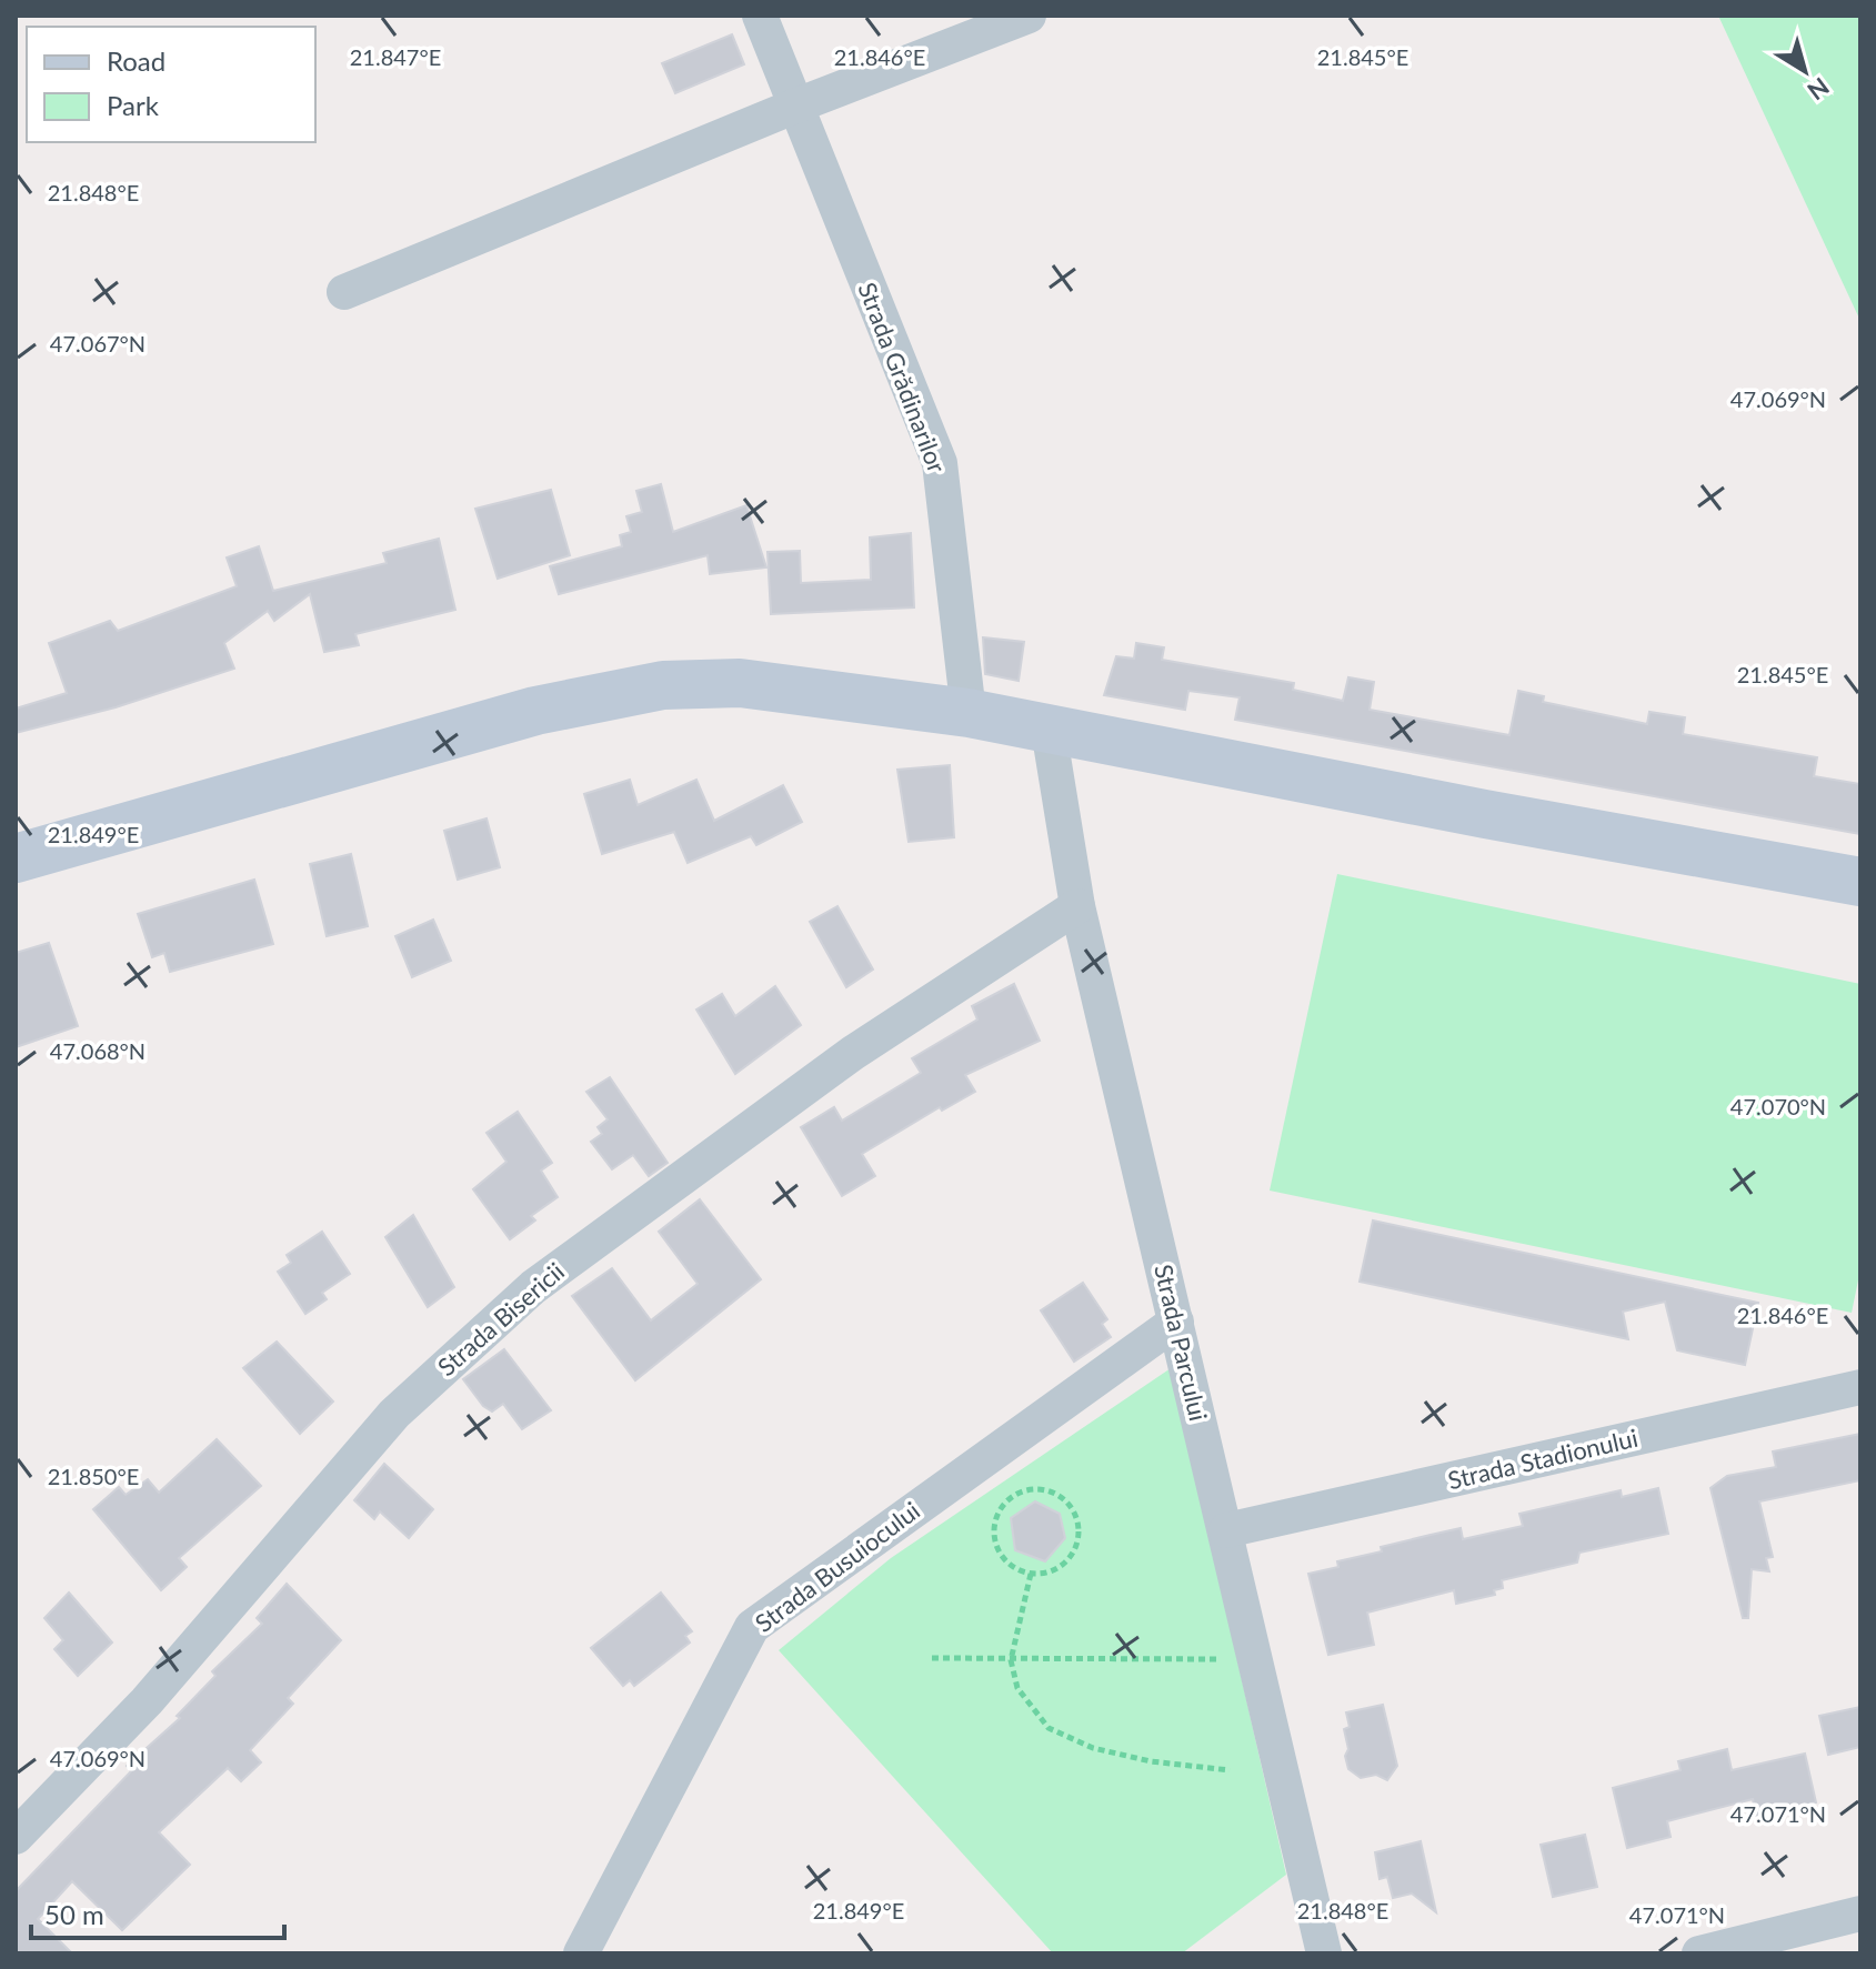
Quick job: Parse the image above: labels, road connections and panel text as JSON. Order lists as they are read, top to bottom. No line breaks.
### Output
{"streets":{"street":["Strada Grădinarilor","Strada Bisericii","Strada Parcului","Strada Stadionului","Strada Busuiocului"]},"crossings":[["Strada Bisericii","Strada Parcului"],["Strada Parcului","Strada Stadionului"],["Strada Parcului","Strada Busuiocului"]],"legend":["Road","Park"],"scale_bar":"50 m","north":"bottom right","coordinates":["21.847°E","21.846°E","21.845°E","21.848°E","47.067°N","47.069°N","21.849°E","47.068°N","47.070°N","21.850°E","47.071°N"]}
